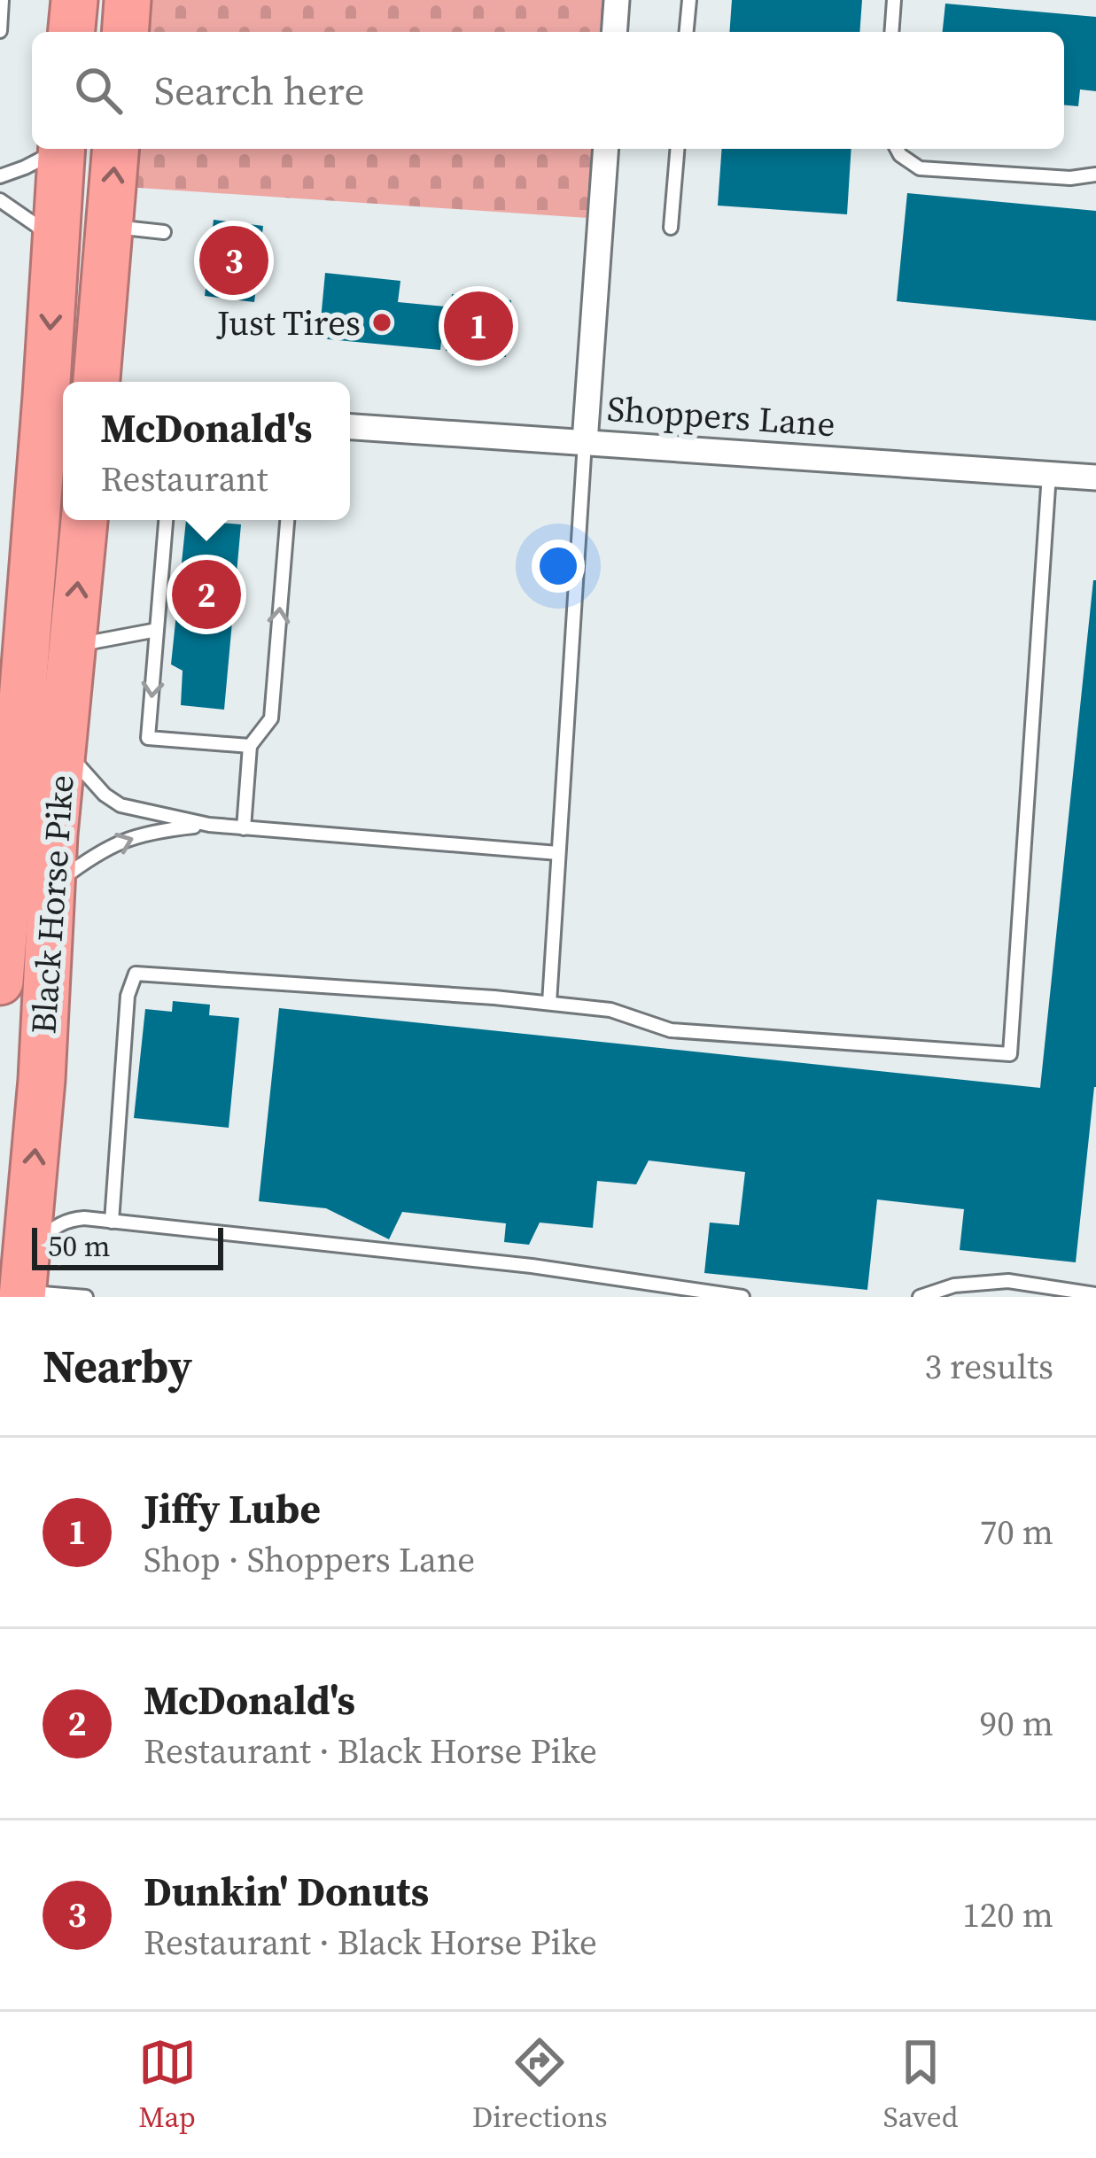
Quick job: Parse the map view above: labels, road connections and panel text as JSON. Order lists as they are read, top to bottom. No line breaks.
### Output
{"streets":{"highway":["Black Horse Pike"],"street":["Shoppers Lane"]},"places":["Just Tires"],"scale_bar":"50 m","page":{"search":"Search here","pins":["3","1","2"],"popup":["McDonald's","Restaurant"],"scale":"50 m","heading":["Nearby","3 results"],"list":[{"mark":"1","name":"Jiffy Lube","note":"Shop · Shoppers Lane","value":"70 m"},{"mark":"2","name":"McDonald's","note":"Restaurant · Black Horse Pike","value":"90 m"},{"mark":"3","name":"Dunkin' Donuts","note":"Restaurant · Black Horse Pike","value":"120 m"}],"nav":["Map","Directions","Saved"]}}
